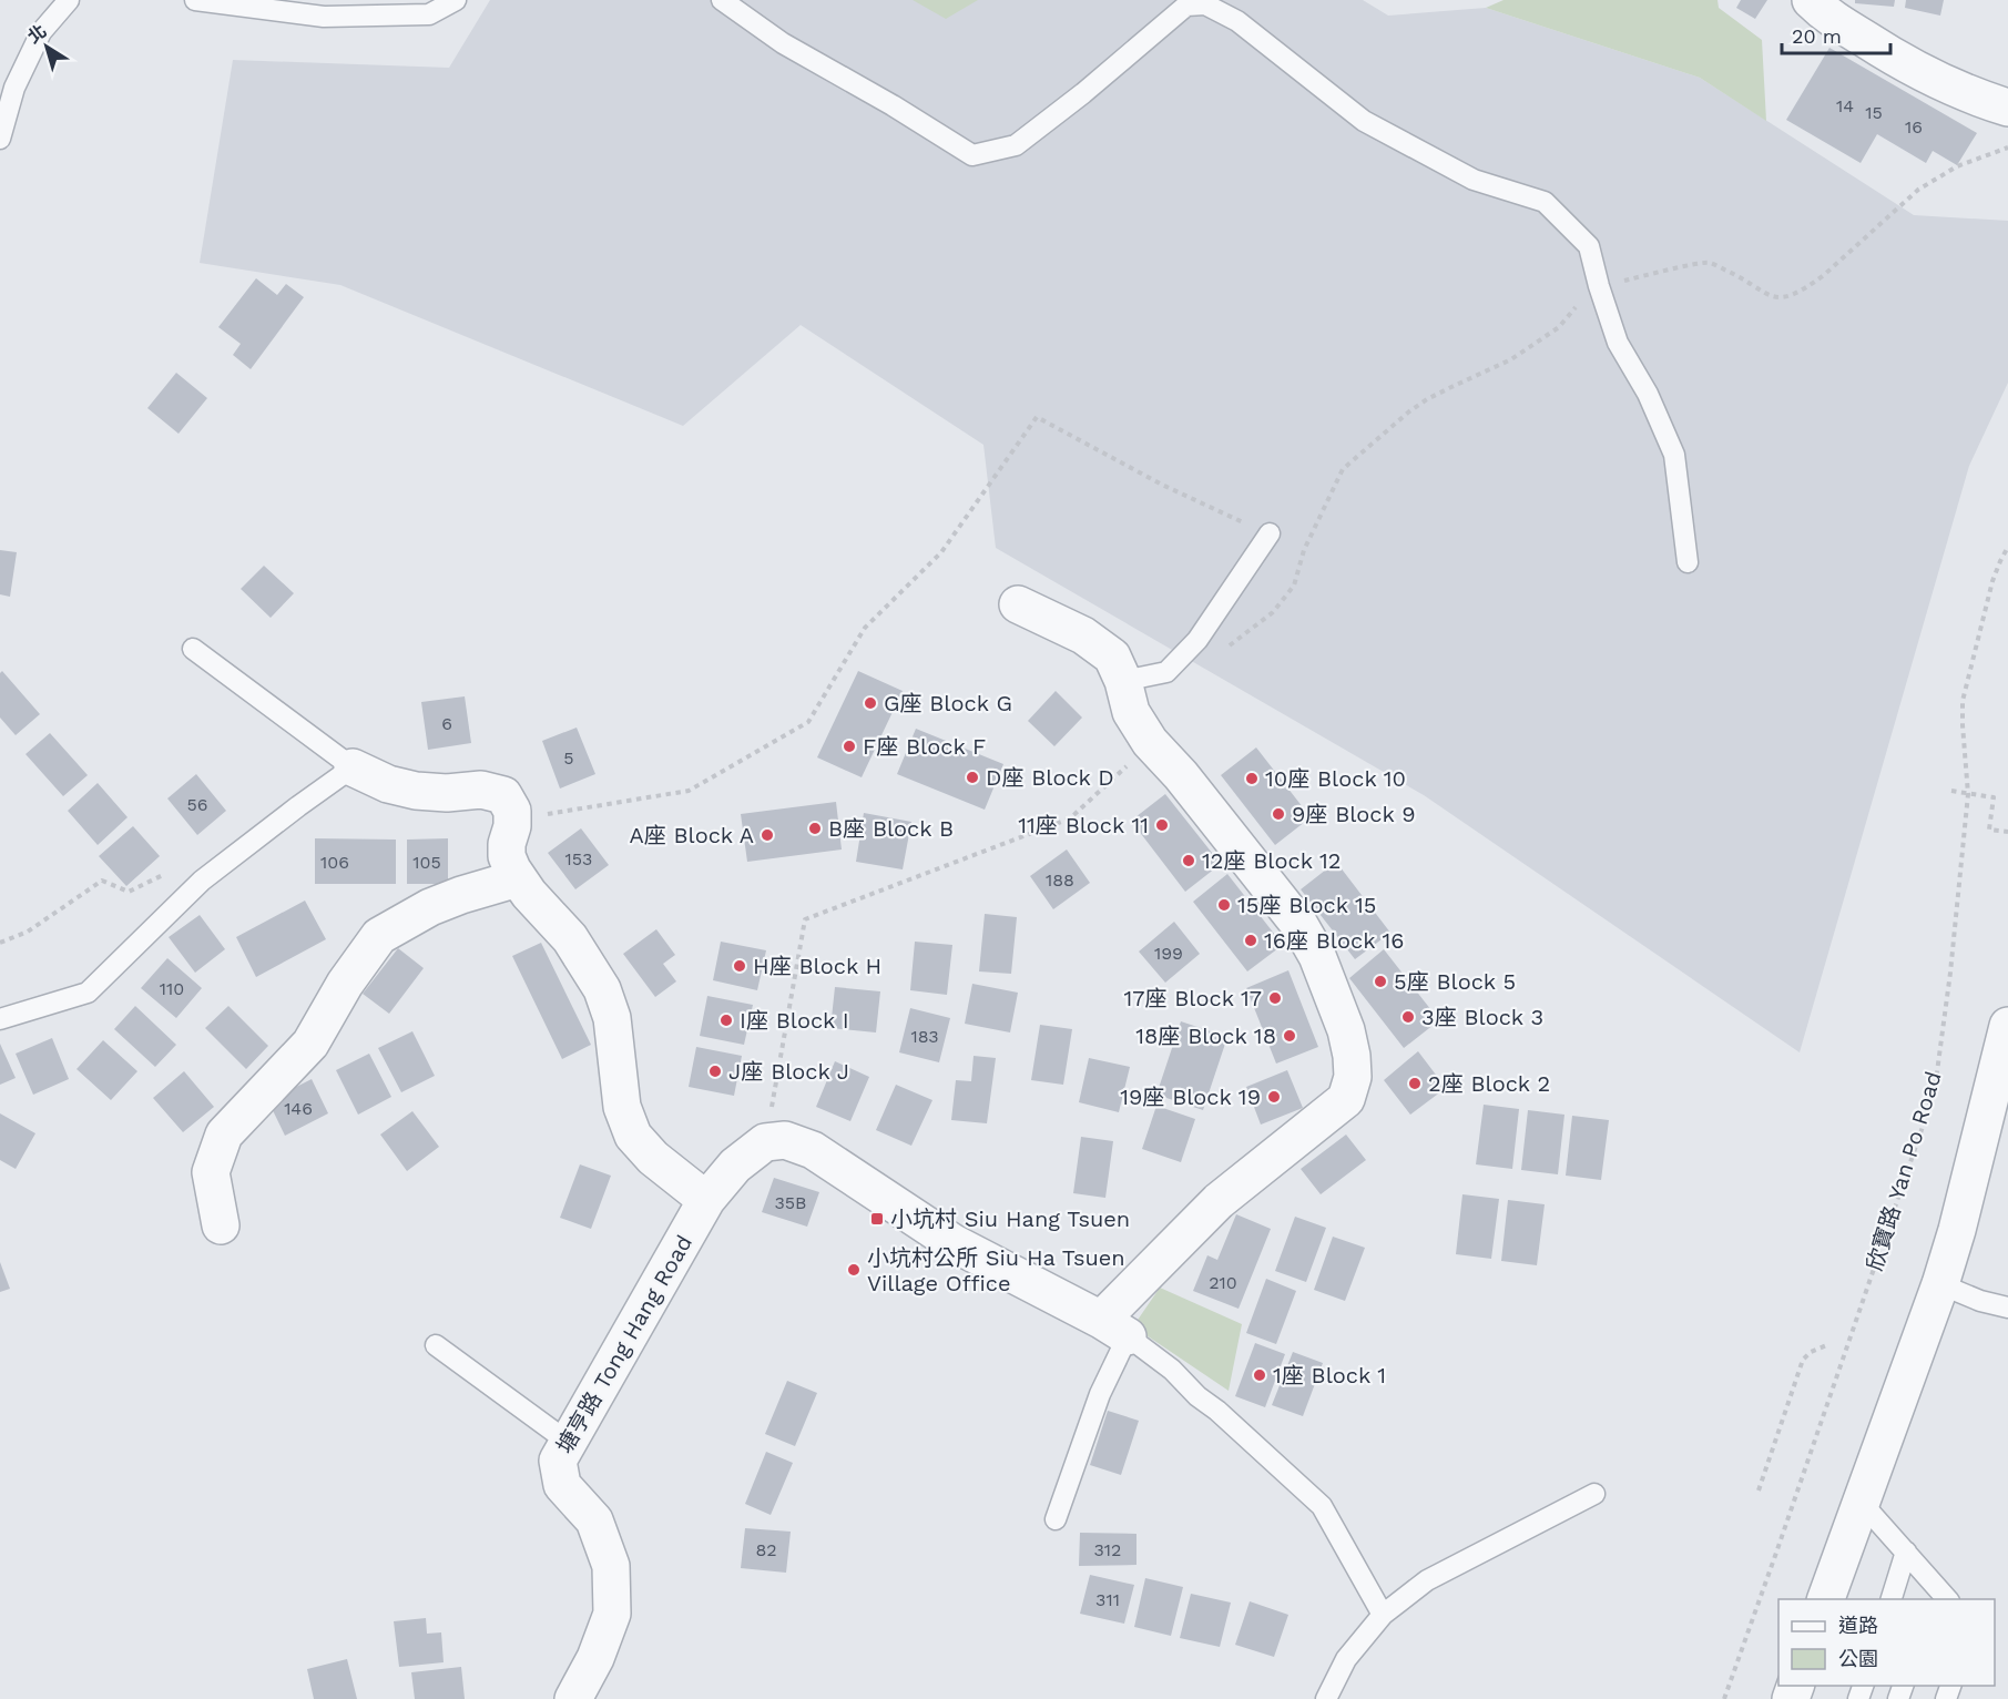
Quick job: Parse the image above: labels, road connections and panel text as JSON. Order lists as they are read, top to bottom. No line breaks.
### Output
{"streets":{"street":["塘亨路 Tong Hang Road"],"path":["欣寶路 Yan Po Road"]},"places":{"other":["G座 Block G","F座 Block F","D座 Block D","10座 Block 10","9座 Block 9","11座 Block 11","B座 Block B","A座 Block A","12座 Block 12","15座 Block 15","16座 Block 16","H座 Block H","5座 Block 5","17座 Block 17","3座 Block 3","I座 Block I","18座 Block 18","J座 Block J","2座 Block 2","19座 Block 19","小坑村公所 Siu Ha Tsuen Village Office","1座 Block 1"],"transit":["小坑村 Siu Hang Tsuen"]},"house_numbers":["14","15","16","6","5","56","153","106","105","188","199","110","183","146","35B","210","82","312","311"],"legend":["道路","公園"],"scale_bar":"20 m","north":"top left"}
